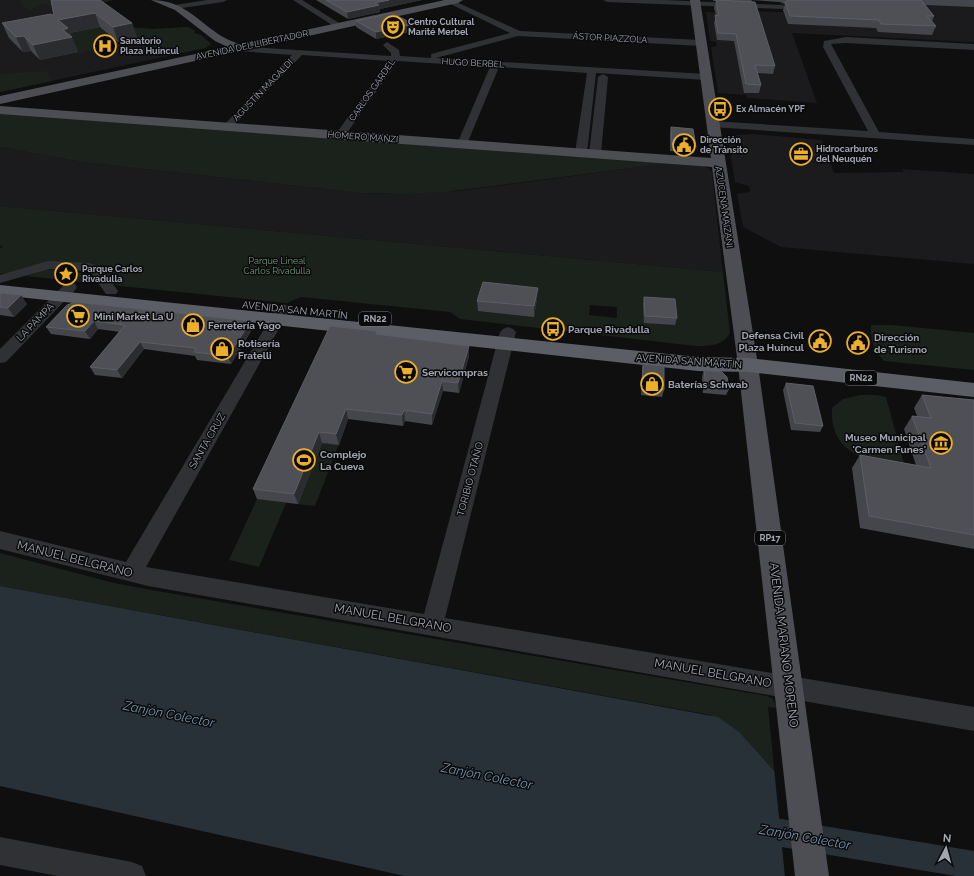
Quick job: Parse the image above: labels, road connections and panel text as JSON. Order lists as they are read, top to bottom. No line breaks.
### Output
{"streets":{"highway":["AVENIDA SAN MARTÍN","RN22"],"main road":["AVENIDA DEL LIBERTADOR","HOMERO MANZI","AZUCENA MAIZANI","RP17","AVENIDA MARIANO MORENO"],"street":["ÁSTOR PIAZZOLA","HUGO BERBEL","AGUSTÍN MAGALDI","CARLOS GARDEL","LA PAMPA","SANTA CRUZ","TORIBIO OTAÑO","MANUEL BELGRANO"]},"crossings":[["ÁSTOR PIAZZOLA","AZUCENA MAIZANI"],["AVENIDA DEL LIBERTADOR","HUGO BERBEL"],["AVENIDA DEL LIBERTADOR","HOMERO MANZI"],["HUGO BERBEL","AGUSTÍN MAGALDI"],["HUGO BERBEL","CARLOS GARDEL"],["HUGO BERBEL","AZUCENA MAIZANI"],["AGUSTÍN MAGALDI","HOMERO MANZI"],["CARLOS GARDEL","HOMERO MANZI"],["HOMERO MANZI","AZUCENA MAIZANI"],["AZUCENA MAIZANI","AVENIDA SAN MARTÍN"],["AZUCENA MAIZANI","RN22"],["AZUCENA MAIZANI","AVENIDA MARIANO MORENO"],["AVENIDA SAN MARTÍN","RN22"],["AVENIDA SAN MARTÍN","LA PAMPA"],["AVENIDA SAN MARTÍN","SANTA CRUZ"],["AVENIDA SAN MARTÍN","TORIBIO OTAÑO"],["AVENIDA SAN MARTÍN","AVENIDA MARIANO MORENO"],["RN22","AVENIDA MARIANO MORENO"],["SANTA CRUZ","MANUEL BELGRANO"],["TORIBIO OTAÑO","MANUEL BELGRANO"],["MANUEL BELGRANO","AVENIDA MARIANO MORENO"]],"water":["Zanjón Colector"],"parks":["Parque Lineal Carlos Rivadulla"],"places":{"theatre":["Centro Cultural Marité Merbel"],"hospital":["Sanatorio Plaza Huincul"],"bus stop":["Ex Almacén YPF","Parque Rivadulla"],"public building":["Dirección de Tránsito","Defensa Civil Plaza Huincul","Dirección de Turismo"],"office":["Hidrocarburos del Neuquén"],"place":["Parque Carlos Rivadulla"],"supermarket":["Mini Market La U","Servicompras"],"shop":["Ferretería Yago","Rotisería Fratelli","Baterías Schwab"],"museum":["Museo Municipal 'Carmen Funes'"],"sports":["Complejo La Cueva"]},"north":"top"}
